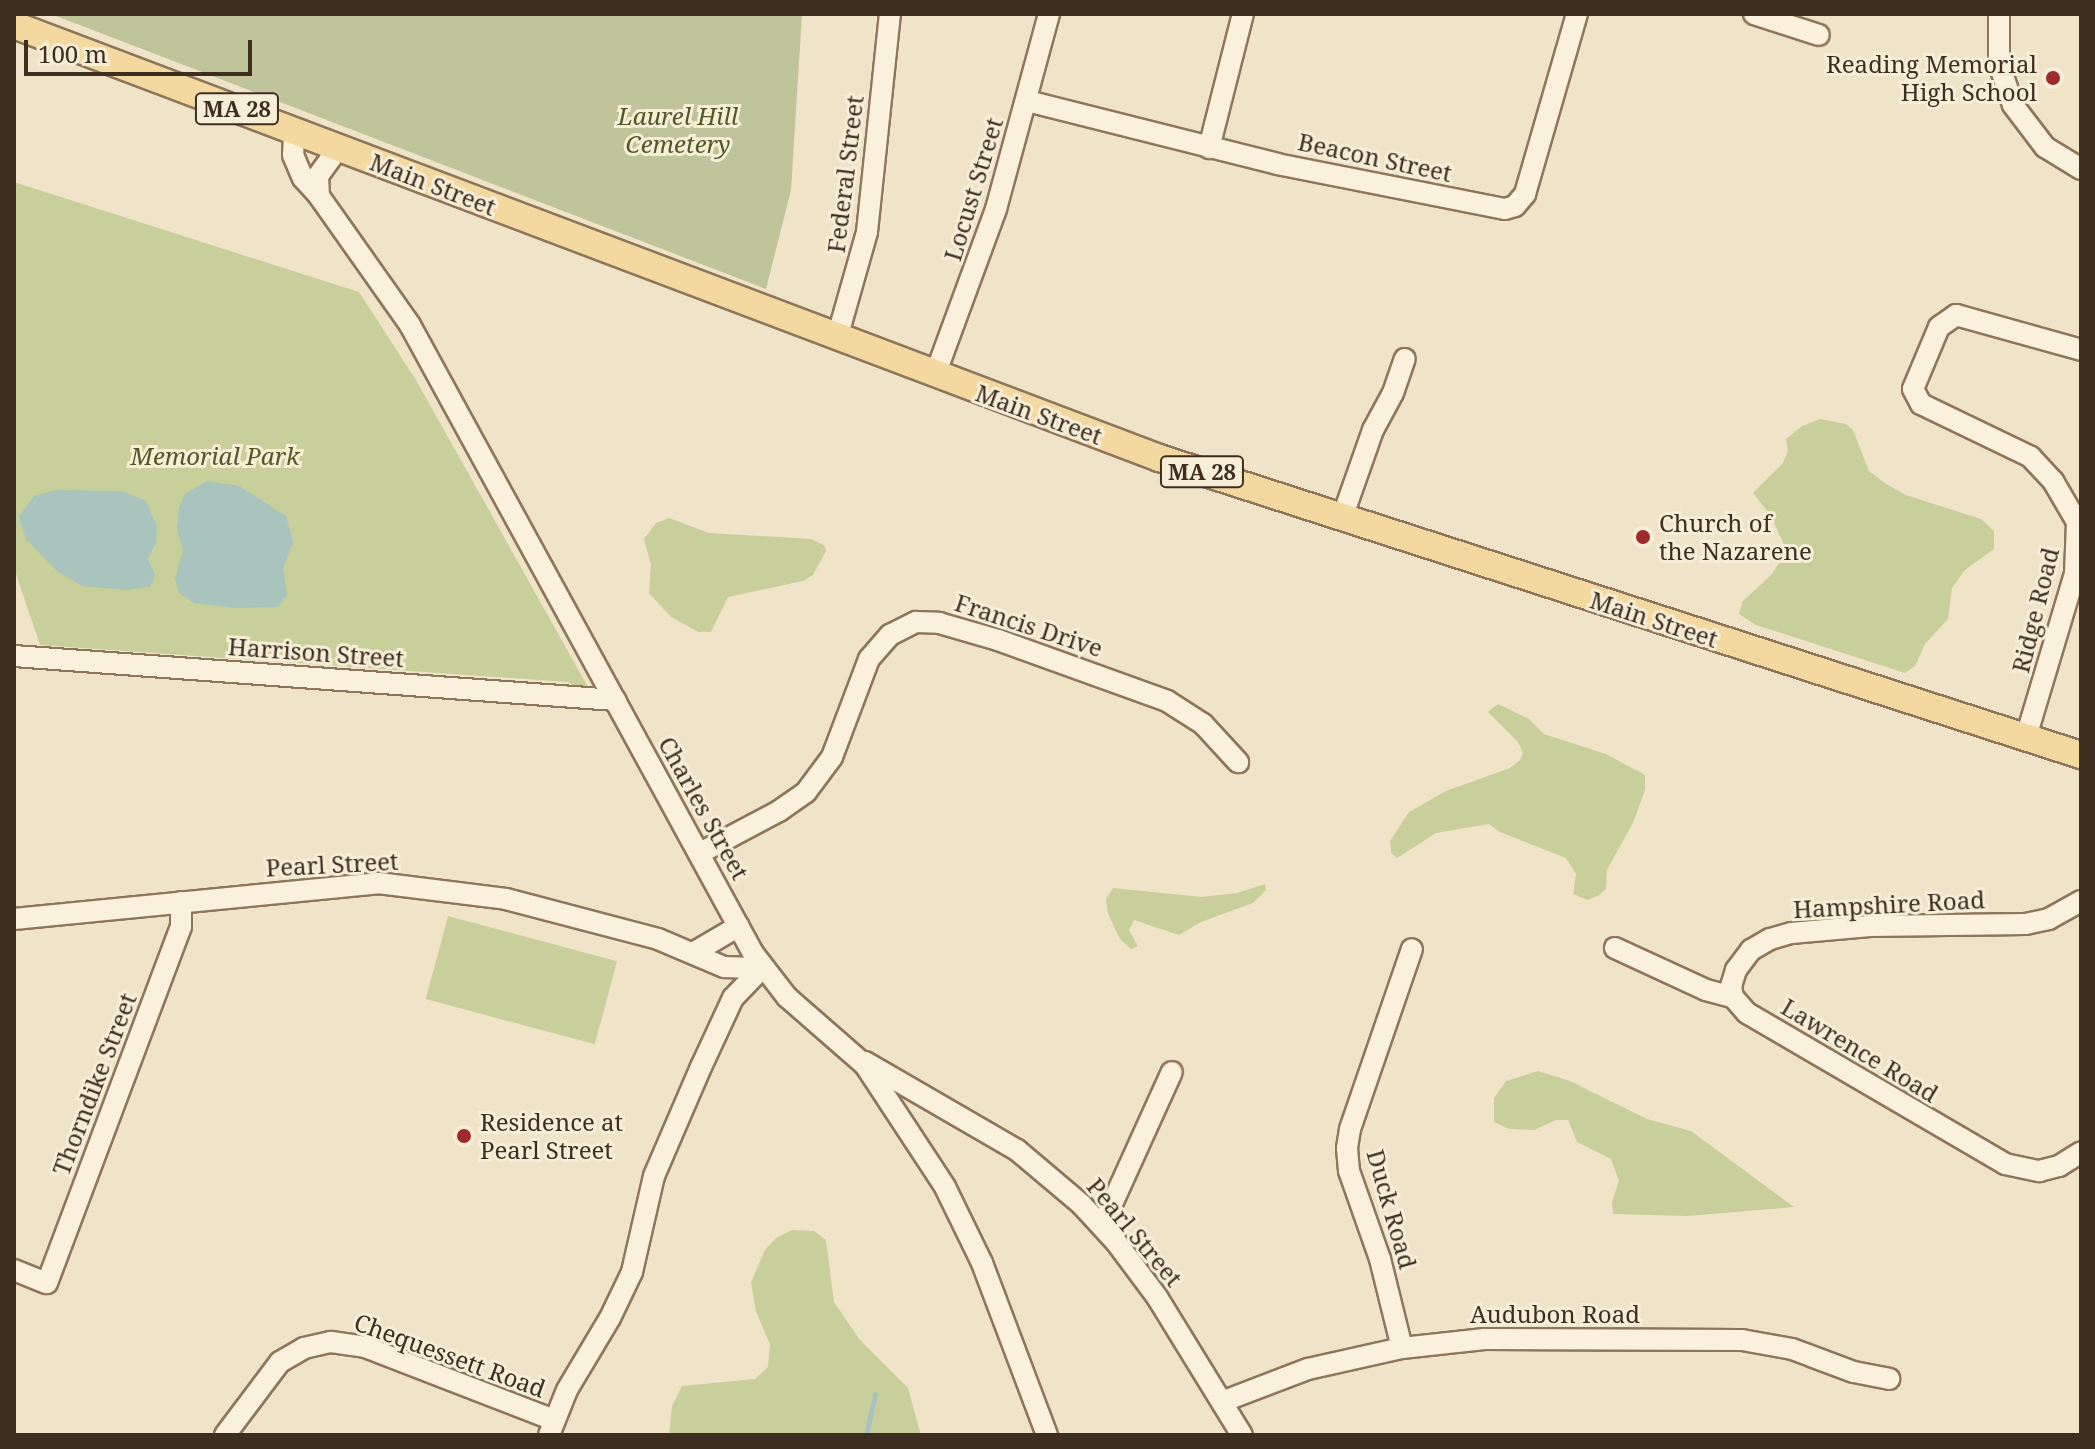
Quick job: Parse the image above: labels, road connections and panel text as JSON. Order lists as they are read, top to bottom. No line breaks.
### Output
{"streets":{"main road":["MA 28","Main Street"],"street":["Beacon Street","Federal Street","Locust Street","Ridge Road","Francis Drive","Harrison Street","Charles Street","Pearl Street","Hampshire Road","Lawrence Road","Thorndike Street","Duck Road","Audubon Road","Chequessett Road"]},"crossings":[["Beacon Street","Locust Street"],["Federal Street","Main Street"],["Main Street","Locust Street"],["Main Street","Ridge Road"],["Main Street","Charles Street"],["Francis Drive","Charles Street"],["Harrison Street","Charles Street"],["Charles Street","Pearl Street"],["Pearl Street","Thorndike Street"],["Pearl Street","Audubon Road"],["Hampshire Road","Lawrence Road"],["Duck Road","Audubon Road"]],"parks":["Laurel Hill Cemetery","Memorial Park"],"places":["Reading Memorial High School","Church of the Nazarene","Residence at Pearl Street"],"scale_bar":"100 m"}
